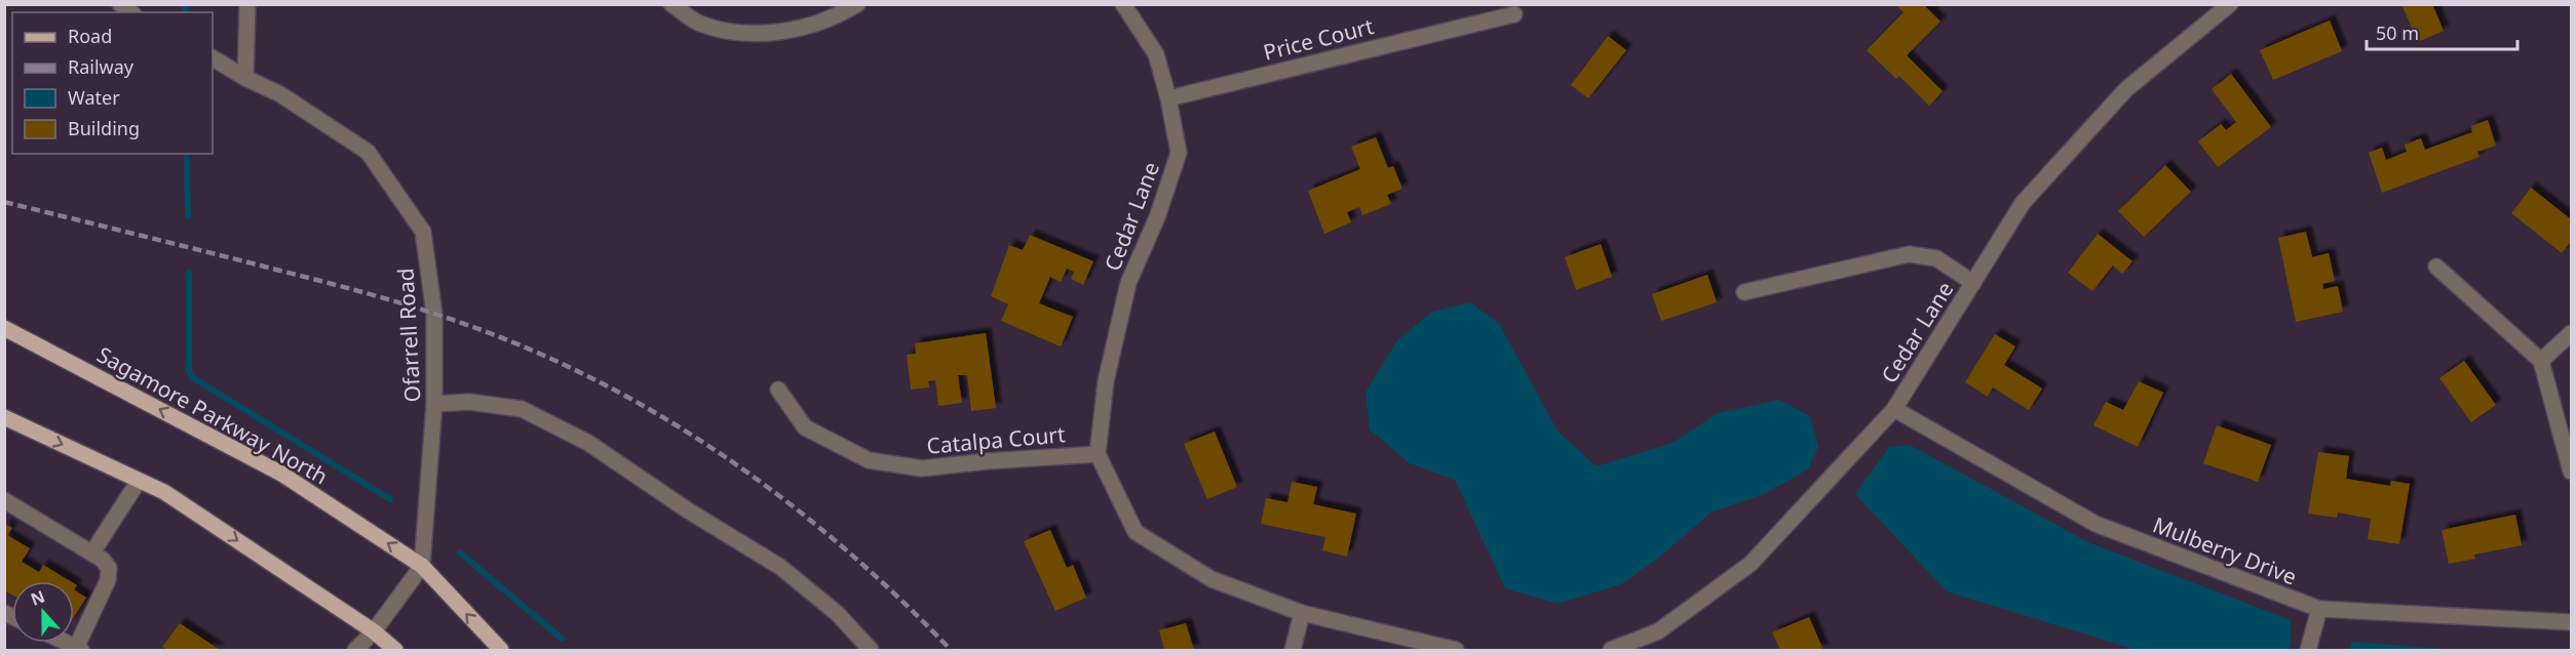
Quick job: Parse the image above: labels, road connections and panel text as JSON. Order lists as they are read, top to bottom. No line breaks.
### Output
{"streets":{"main road":["Sagamore Parkway North"],"street":["Price Court","Cedar Lane","Ofarrell Road","Catalpa Court","Mulberry Drive"]},"crossings":[["Price Court","Cedar Lane"],["Cedar Lane","Catalpa Court"],["Cedar Lane","Mulberry Drive"],["Ofarrell Road","Sagamore Parkway North"]],"legend":["Road","Railway","Water","Building"],"scale_bar":"50 m","north":"top"}
